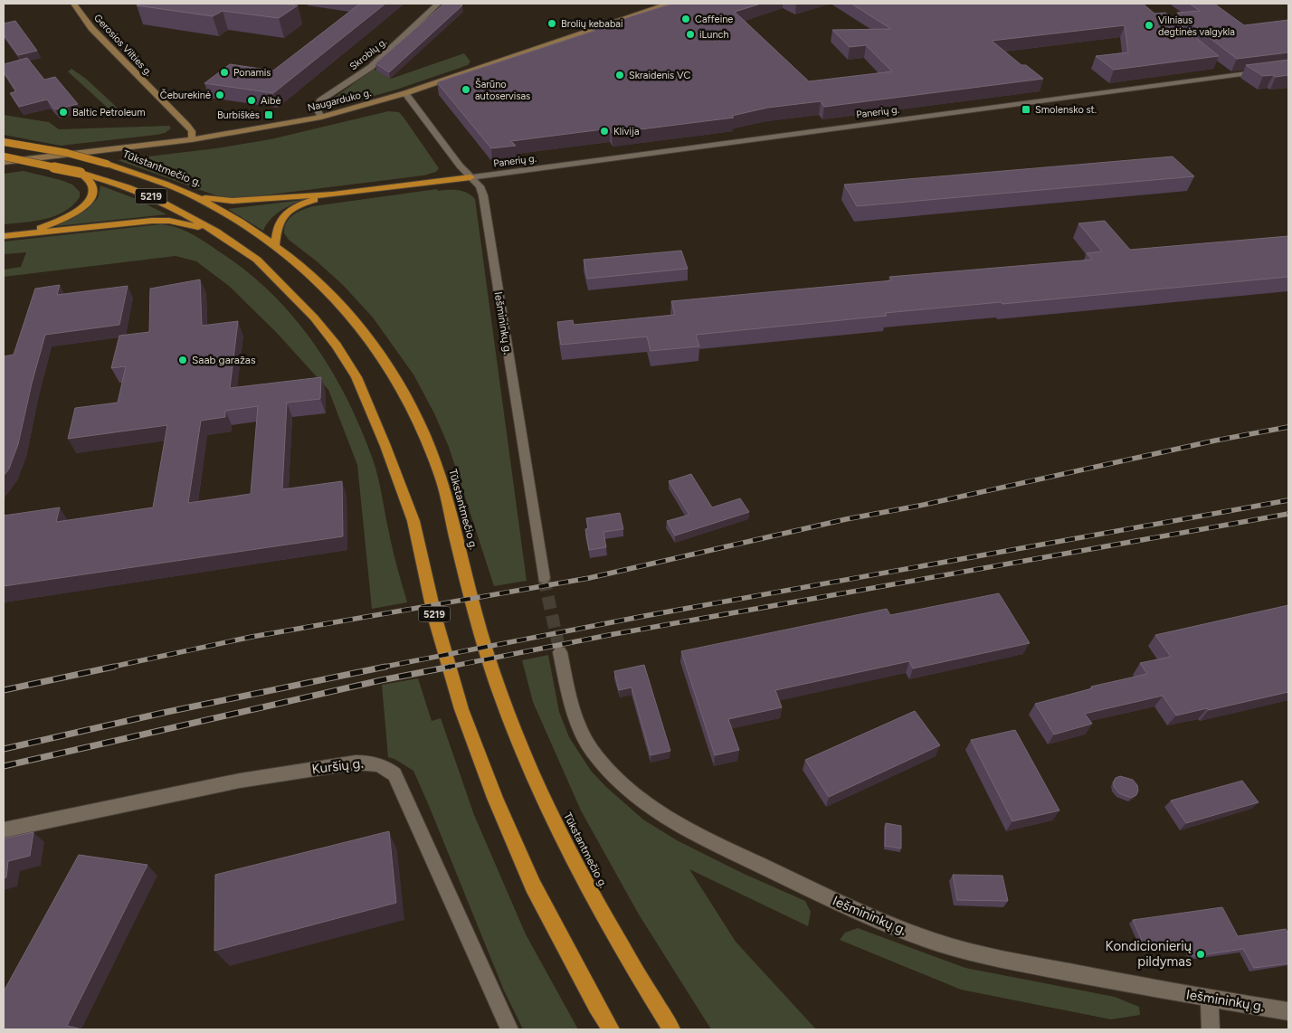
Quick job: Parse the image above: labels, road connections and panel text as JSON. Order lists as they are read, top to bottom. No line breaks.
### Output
{"streets":{"highway":["Tūkstantmečio g.","5219"],"main road":["Gerosios Vilties g.","Naugarduko g."],"street":["Skroblų g.","Panerių g.","Iešmininkų g.","Kuršių g."]},"crossings":[["Gerosios Vilties g.","Naugarduko g."],["Skroblų g.","Naugarduko g."],["Naugarduko g.","Iešmininkų g."],["Panerių g.","Iešmininkų g."]],"places":{"other":["Caffeine","Brolių kebabai","Vilniaus degtinės valgykla","iLunch","Ponamis","Skraidenis VC","Šarūno autoservisas","Čeburekinė","Aibė","Baltic Petroleum","Klivija","Saab garažas","Kondicionierių pildymas"],"transit":["Smolensko st.","Burbiškės"]}}
